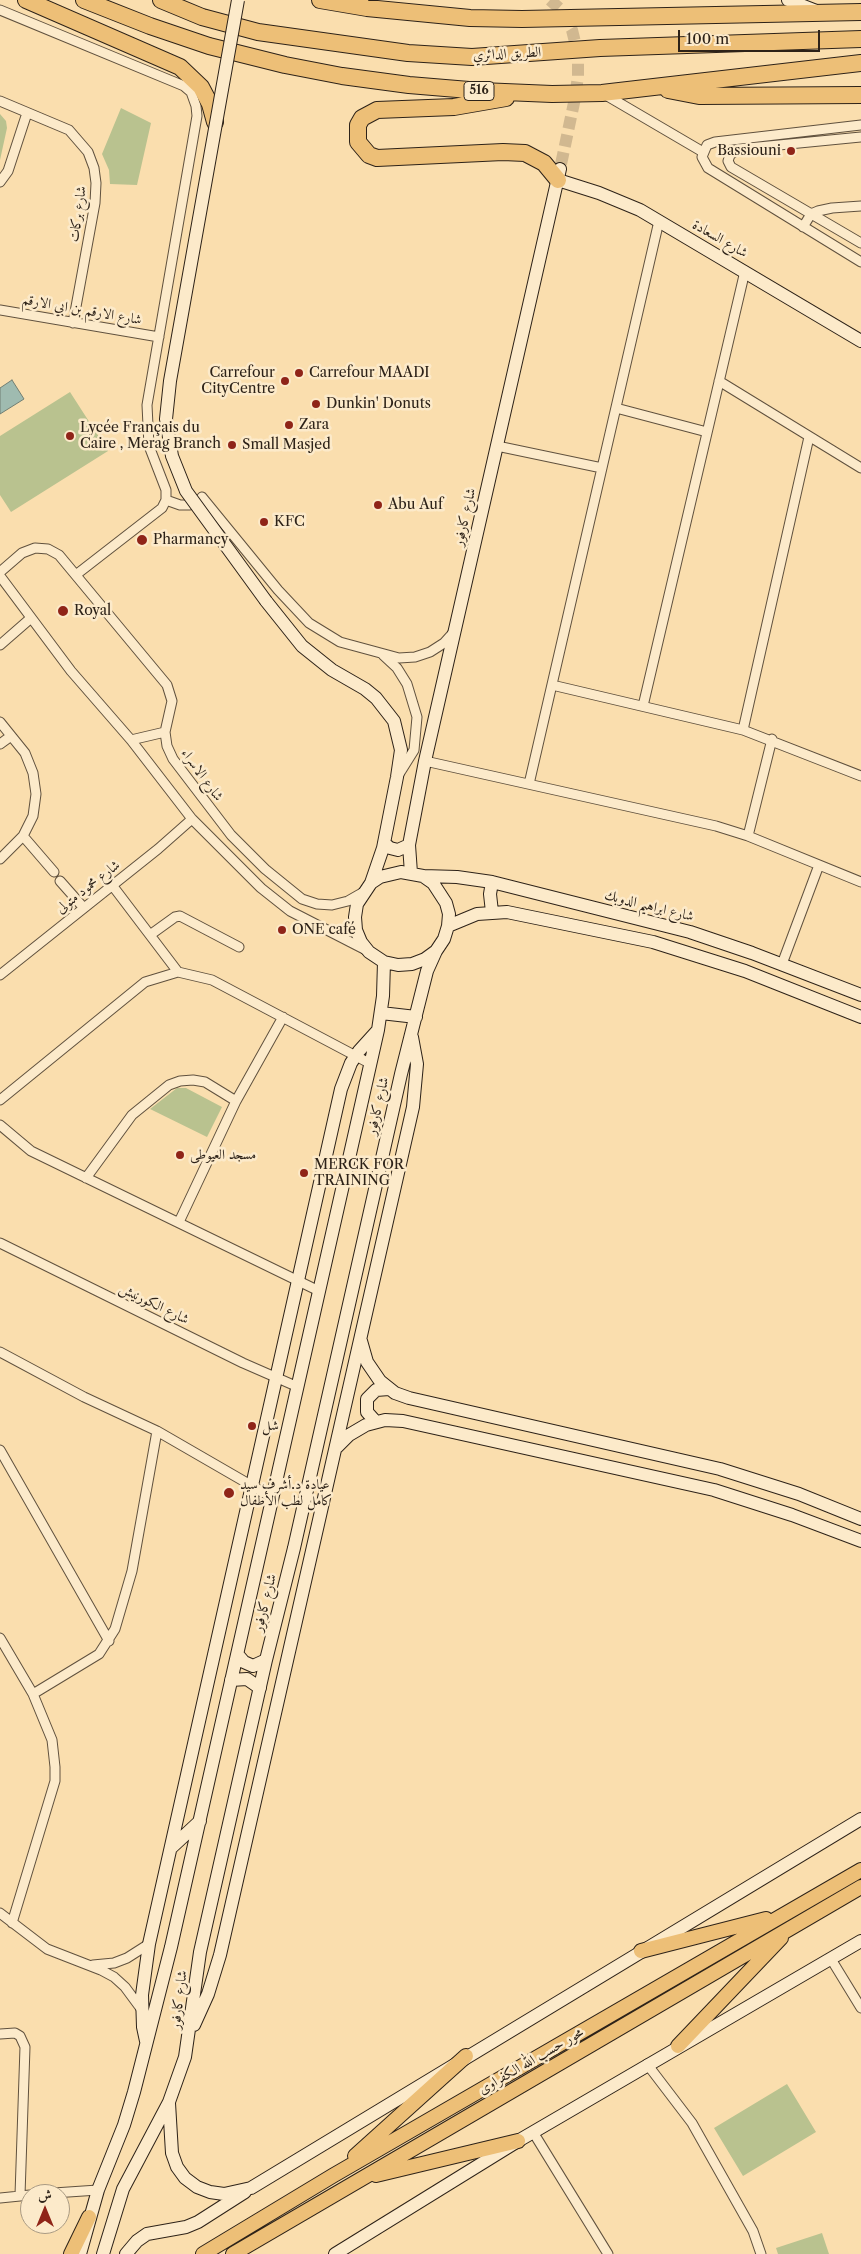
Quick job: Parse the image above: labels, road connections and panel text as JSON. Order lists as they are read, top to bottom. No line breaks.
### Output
{"streets":{"highway":["الطريق الدائري","516"],"main road":["محور حسب الله الكفراوى"],"street":["شارع بركات","شارع السعادة","شارع الارقم بن ابي الارقم","شارع كارفور","شارع الاسراء","شارع محمود متولى","شارع ابراهيم الدوبك","شارع الكورنيش"]},"crossings":[["شارع بركات","شارع الارقم بن ابي الارقم"],["شارع السعادة","شارع كارفور"],["شارع كارفور","شارع الاسراء"],["شارع كارفور","شارع ابراهيم الدوبك"],["شارع كارفور","شارع الكورنيش"],["شارع الاسراء","شارع محمود متولى"],["شارع الاسراء","شارع ابراهيم الدوبك"]],"places":["Bassiouni","Carrefour MAADI","Carrefour CityCentre","Dunkin' Donuts","Zara","Lycée Français du Caire , Merag Branch","Small Masjed","Abu Auf","KFC","Pharmancy","Royal","ONE café","مسجد العيوطى","MERCK FOR TRAINING","شل","عيادة د.أشرف سيد كامل لطب الأطفال"],"scale_bar":"100 m","north":"top"}
